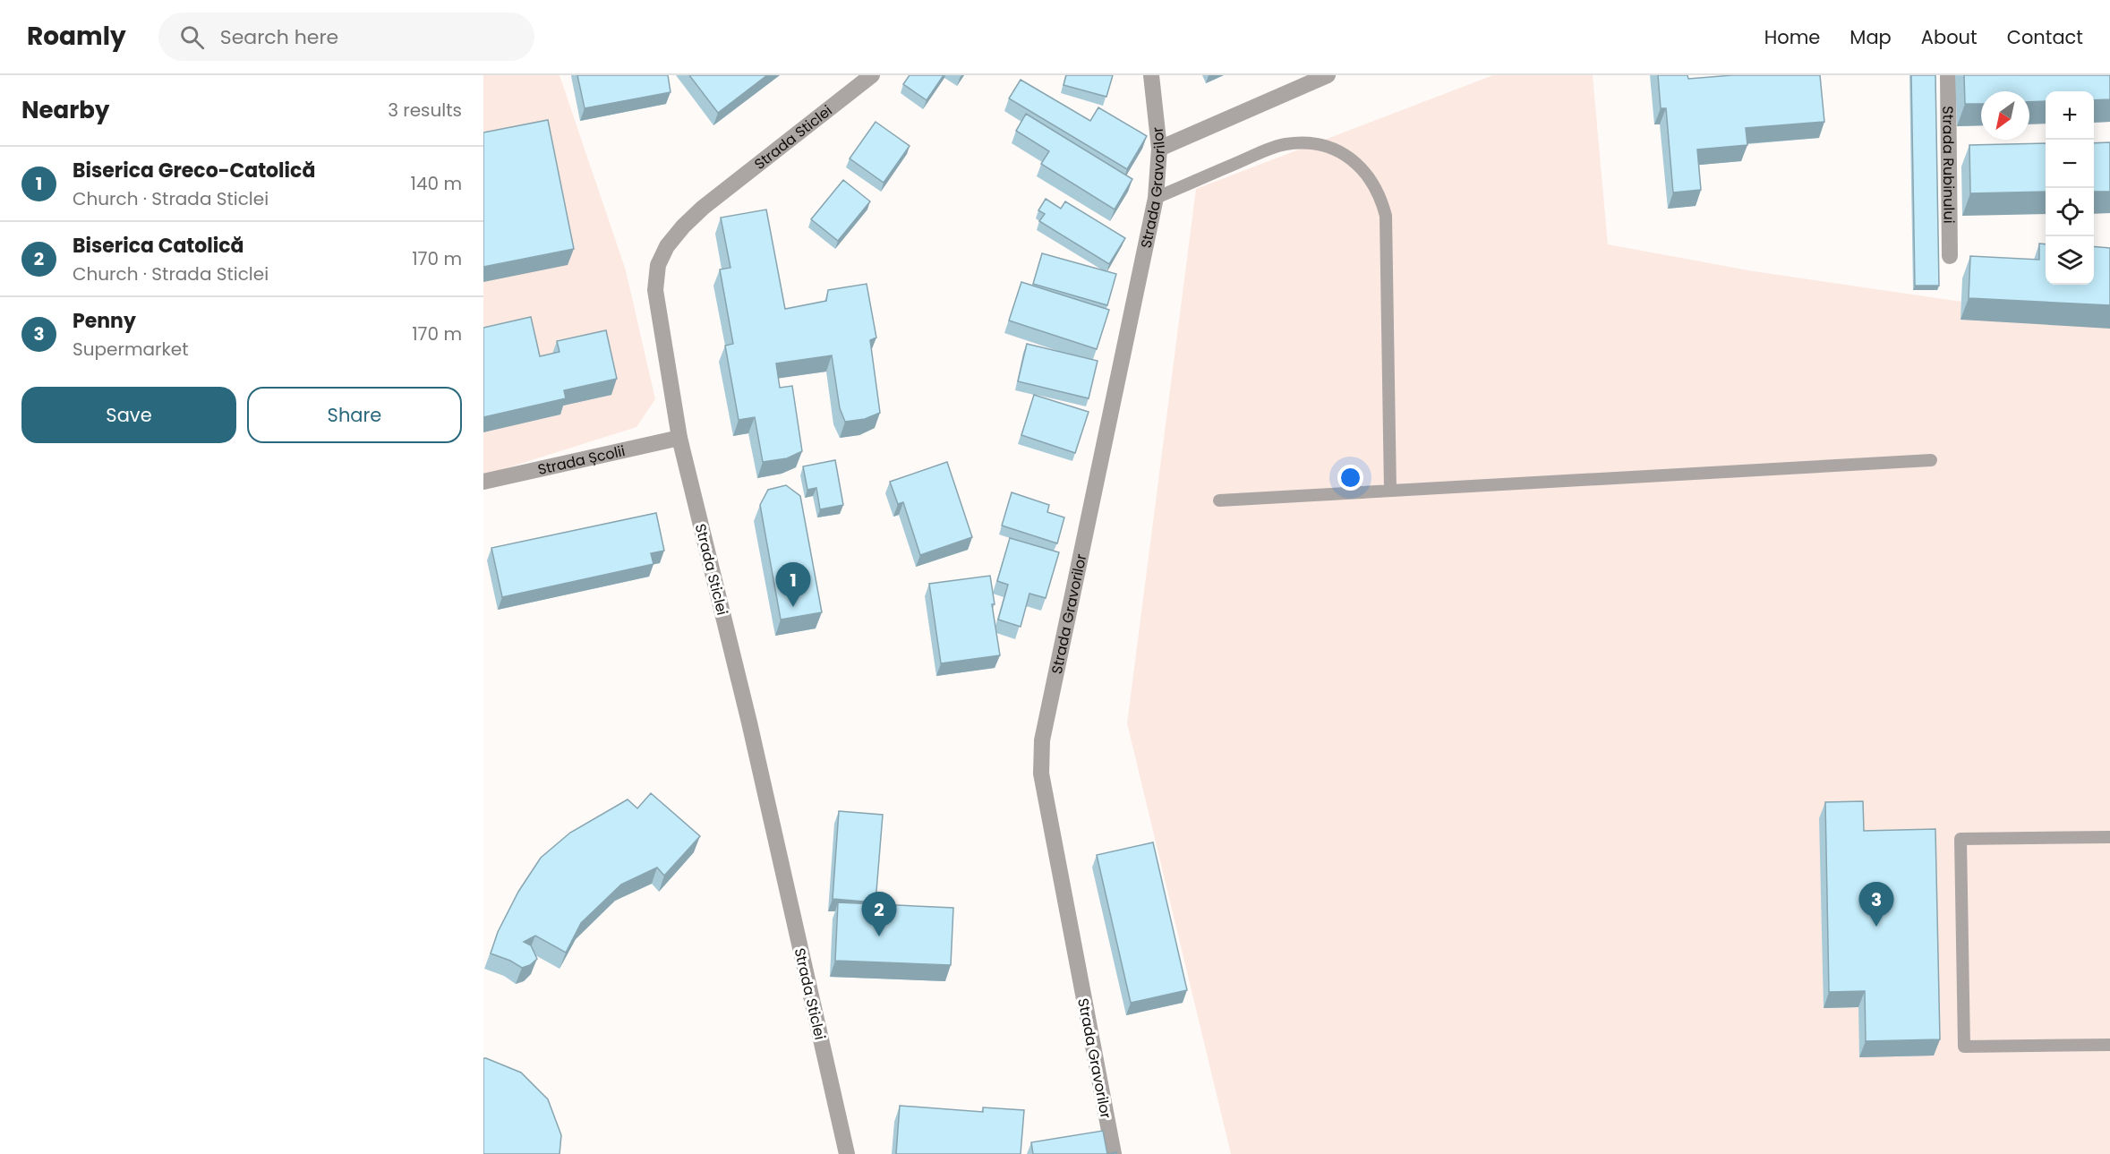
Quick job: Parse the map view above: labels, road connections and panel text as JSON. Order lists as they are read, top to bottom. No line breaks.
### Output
{"streets":{"street":["Strada Sticlei","Strada Rubinului","Strada Gravorilor","Strada Școlii"]},"crossings":[["Strada Sticlei","Strada Școlii"]],"north":"bottom left","page":{"header":"Roamly","search":"Search here","nav":["Home","Map","About","Contact"],"heading":["Nearby","3 results"],"map_buttons":["+","−"],"list":[{"mark":"1","name":"Biserica Greco-Catolică","note":"Church · Strada Sticlei","value":"140 m"},{"mark":"2","name":"Biserica Catolică","note":"Church · Strada Sticlei","value":"170 m"},{"mark":"3","name":"Penny","note":"Supermarket","value":"170 m"}],"buttons":["Save","Share"],"pins":["1","3","2"]}}
